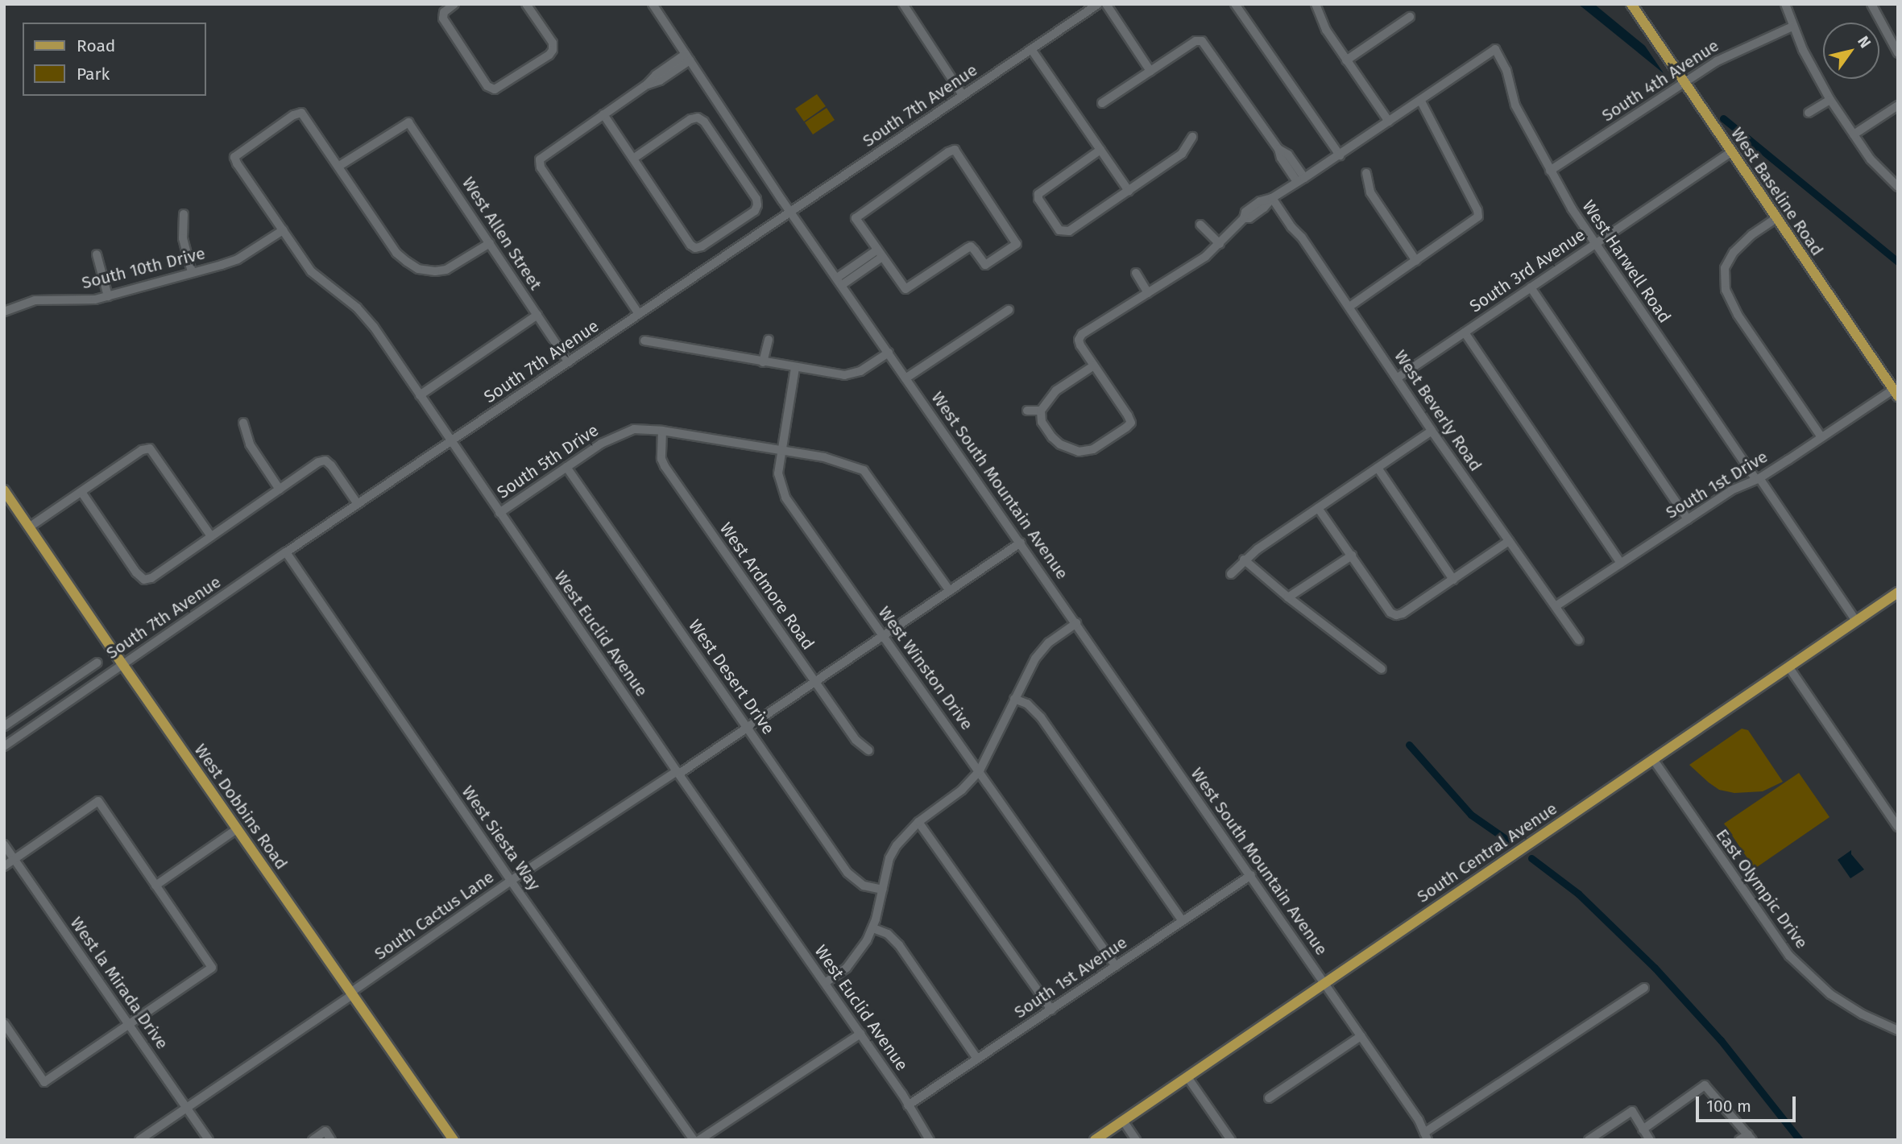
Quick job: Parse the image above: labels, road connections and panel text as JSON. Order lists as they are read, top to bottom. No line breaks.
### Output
{"streets":{"main road":["West Baseline Road","West Dobbins Road","South Central Avenue"],"street":["South 4th Avenue","South 7th Avenue","West Allen Street","West Harwell Road","South 10th Drive","South 3rd Avenue","West Beverly Road","South 5th Drive","South 1st Drive","West South Mountain Avenue","West Ardmore Road","West Euclid Avenue","West Winston Drive","West Desert Drive","West Siesta Way","East Olympic Drive","South Cactus Lane","South 1st Avenue","West la Mirada Drive"]},"crossings":[["South 4th Avenue","West Baseline Road"],["South 4th Avenue","West Harwell Road"],["South 7th Avenue","West Allen Street"],["South 7th Avenue","West South Mountain Avenue"],["South 7th Avenue","West Euclid Avenue"],["South 7th Avenue","West Dobbins Road"],["South 7th Avenue","West Siesta Way"],["West Baseline Road","South 3rd Avenue"],["West Baseline Road","South 1st Drive"],["West Allen Street","West Euclid Avenue"],["West Harwell Road","South 3rd Avenue"],["West Harwell Road","South 1st Drive"],["West Harwell Road","South Central Avenue"],["South 10th Drive","West Euclid Avenue"],["South 3rd Avenue","West Beverly Road"],["West Beverly Road","South 1st Drive"],["South 5th Drive","West Ardmore Road"],["South 5th Drive","West Euclid Avenue"],["South 5th Drive","West Winston Drive"],["South 5th Drive","West Desert Drive"],["West South Mountain Avenue","South Central Avenue"],["West South Mountain Avenue","South 1st Avenue"],["West Euclid Avenue","South Cactus Lane"],["West Euclid Avenue","South 1st Avenue"],["West Winston Drive","South 1st Avenue"],["West Dobbins Road","South Cactus Lane"],["West Siesta Way","South Cactus Lane"],["South Central Avenue","East Olympic Drive"],["South Cactus Lane","West la Mirada Drive"]],"legend":["Road","Park"],"scale_bar":"100 m","north":"top right"}
